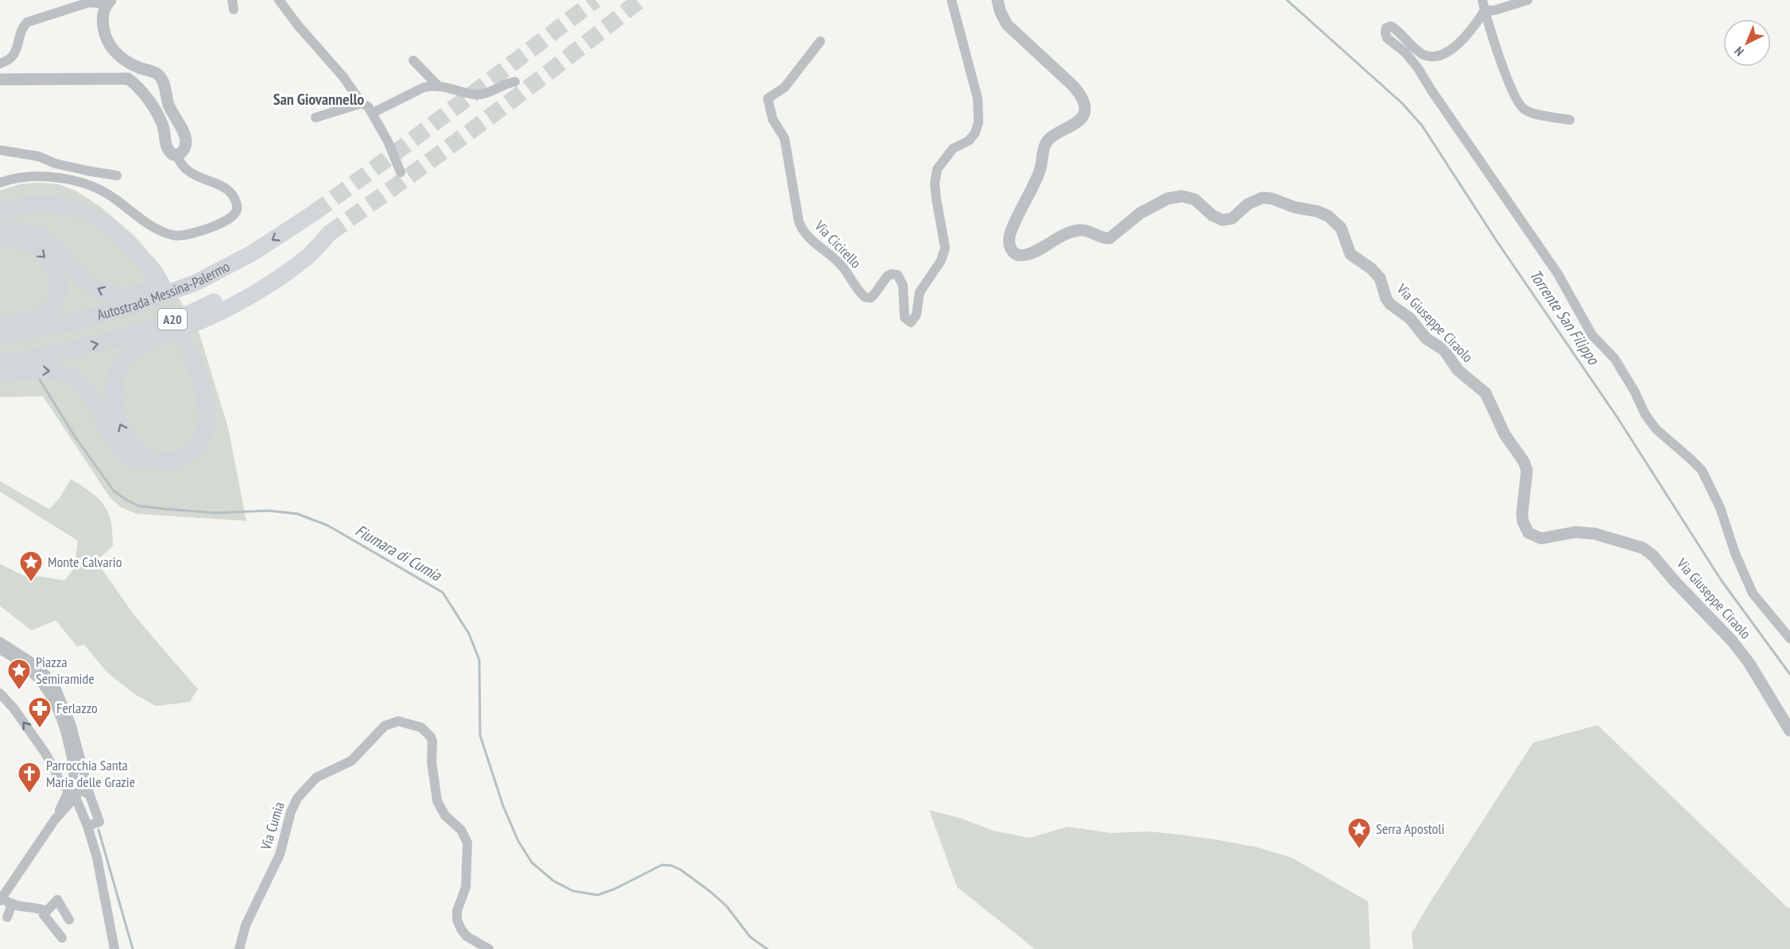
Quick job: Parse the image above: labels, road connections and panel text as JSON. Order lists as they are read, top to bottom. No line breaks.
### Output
{"streets":{"highway":["Autostrada Messina-Palermo","A20"],"street":["Via Cicirello","Via Giuseppe Ciraolo","Via Cumia"]},"districts":["San Giovannello"],"water":["Torrente San Filippo","Fiumara di Cumia"],"places":{"place":["Monte Calvario","Piazza Semiramide","Serra Apostoli"],"pharmacy":["Ferlazzo"],"church":["Parrocchia Santa Maria delle Grazie"]},"north":"bottom left"}
